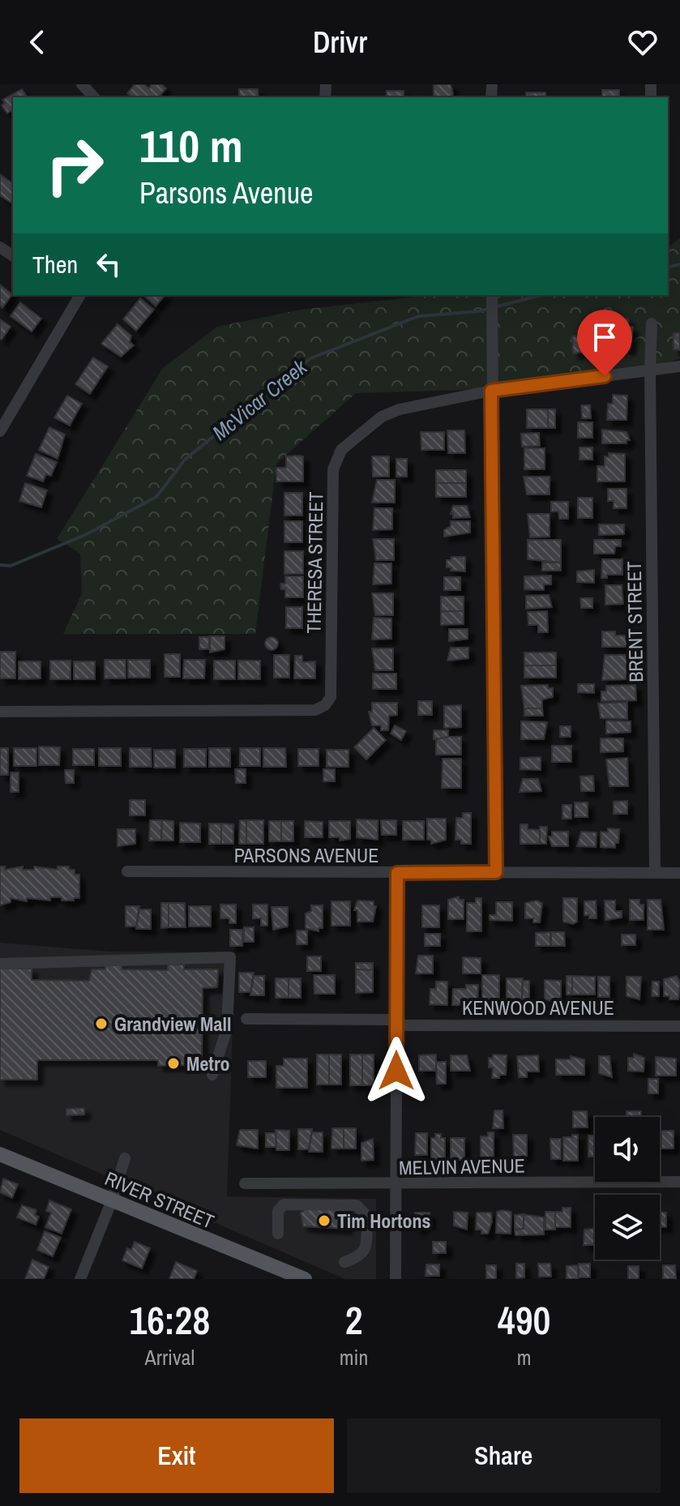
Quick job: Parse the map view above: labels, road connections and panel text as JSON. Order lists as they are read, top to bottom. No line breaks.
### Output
{"streets":{"main road":["RIVER STREET"],"street":["THERESA STREET","BRENT STREET","PARSONS AVENUE","KENWOOD AVENUE","MELVIN AVENUE"]},"crossings":[["THERESA STREET","BRENT STREET"],["BRENT STREET","PARSONS AVENUE"]],"water":["McVicar Creek"],"places":["Grandview Mall","Metro","Tim Hortons"],"page":{"header":"Drivr","turn":["110 m","Parsons Avenue"],"then":"Then","eta":["16:28","Arrival","2","min","490","m"],"buttons":["Exit","Share"]}}
